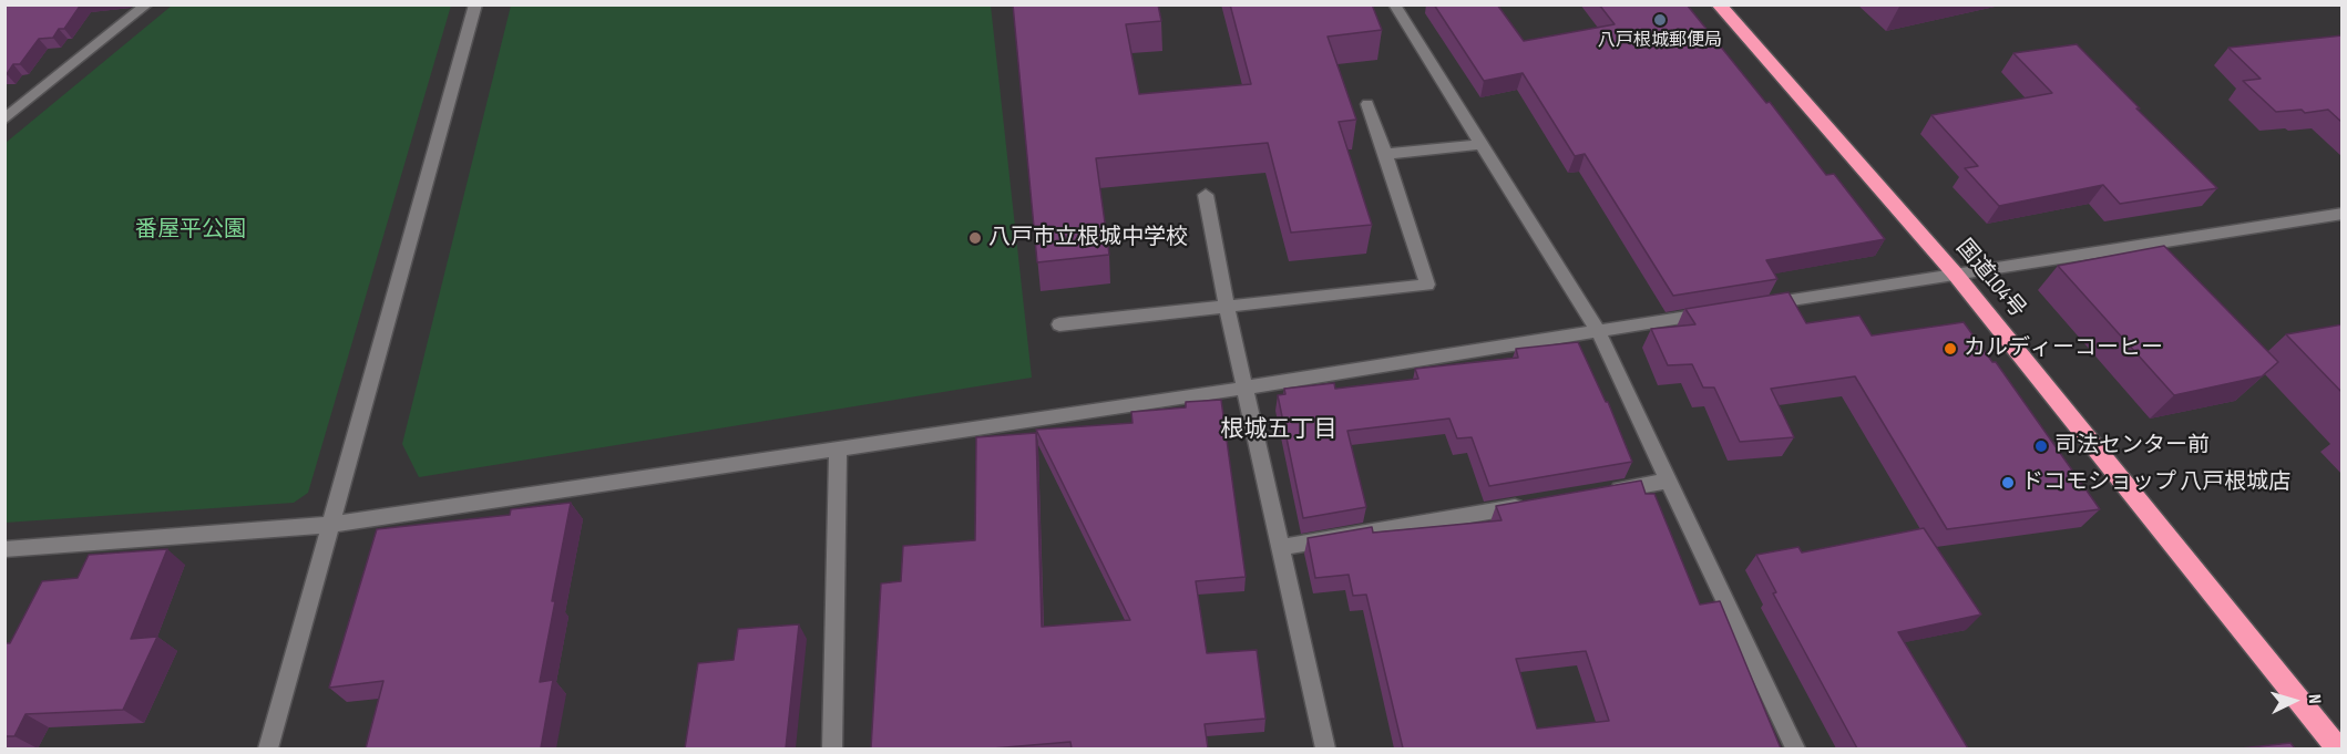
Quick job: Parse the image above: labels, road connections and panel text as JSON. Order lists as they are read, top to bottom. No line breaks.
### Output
{"streets":{"highway":["国道104号"]},"districts":["根城五丁目"],"parks":["番屋平公園"],"places":["八戸根城郵便局","八戸市立根城中学校","カルディーコーヒー","司法センター前","ドコモショップ 八戸根城店"],"north":"right"}
